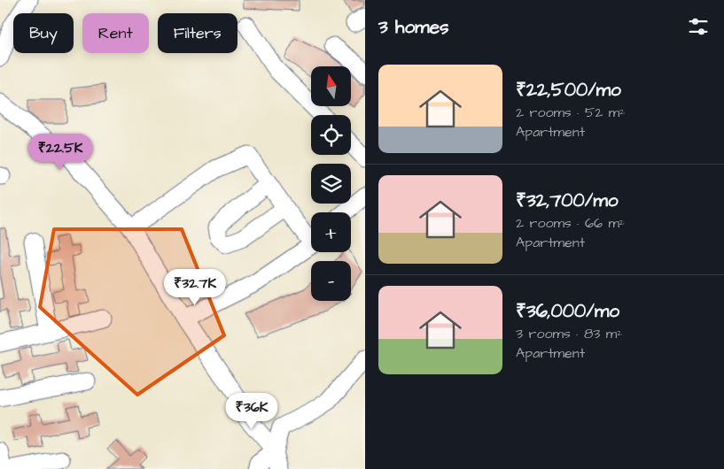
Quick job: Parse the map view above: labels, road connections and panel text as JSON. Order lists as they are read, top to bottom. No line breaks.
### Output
{"north":"top","page":{"heading":"3 homes","chip":["Buy","Rent","Filters"],"list":[{"name":"₹22,500/mo","note":"2 rooms · 52 m² · Apartment"},{"name":"₹32,700/mo","note":"2 rooms · 66 m² · Apartment"},{"name":"₹36,000/mo","note":"3 rooms · 83 m² · Apartment"}],"map_buttons":["+","−"],"price":["₹22.5K","₹32.7K","₹36K"]}}
